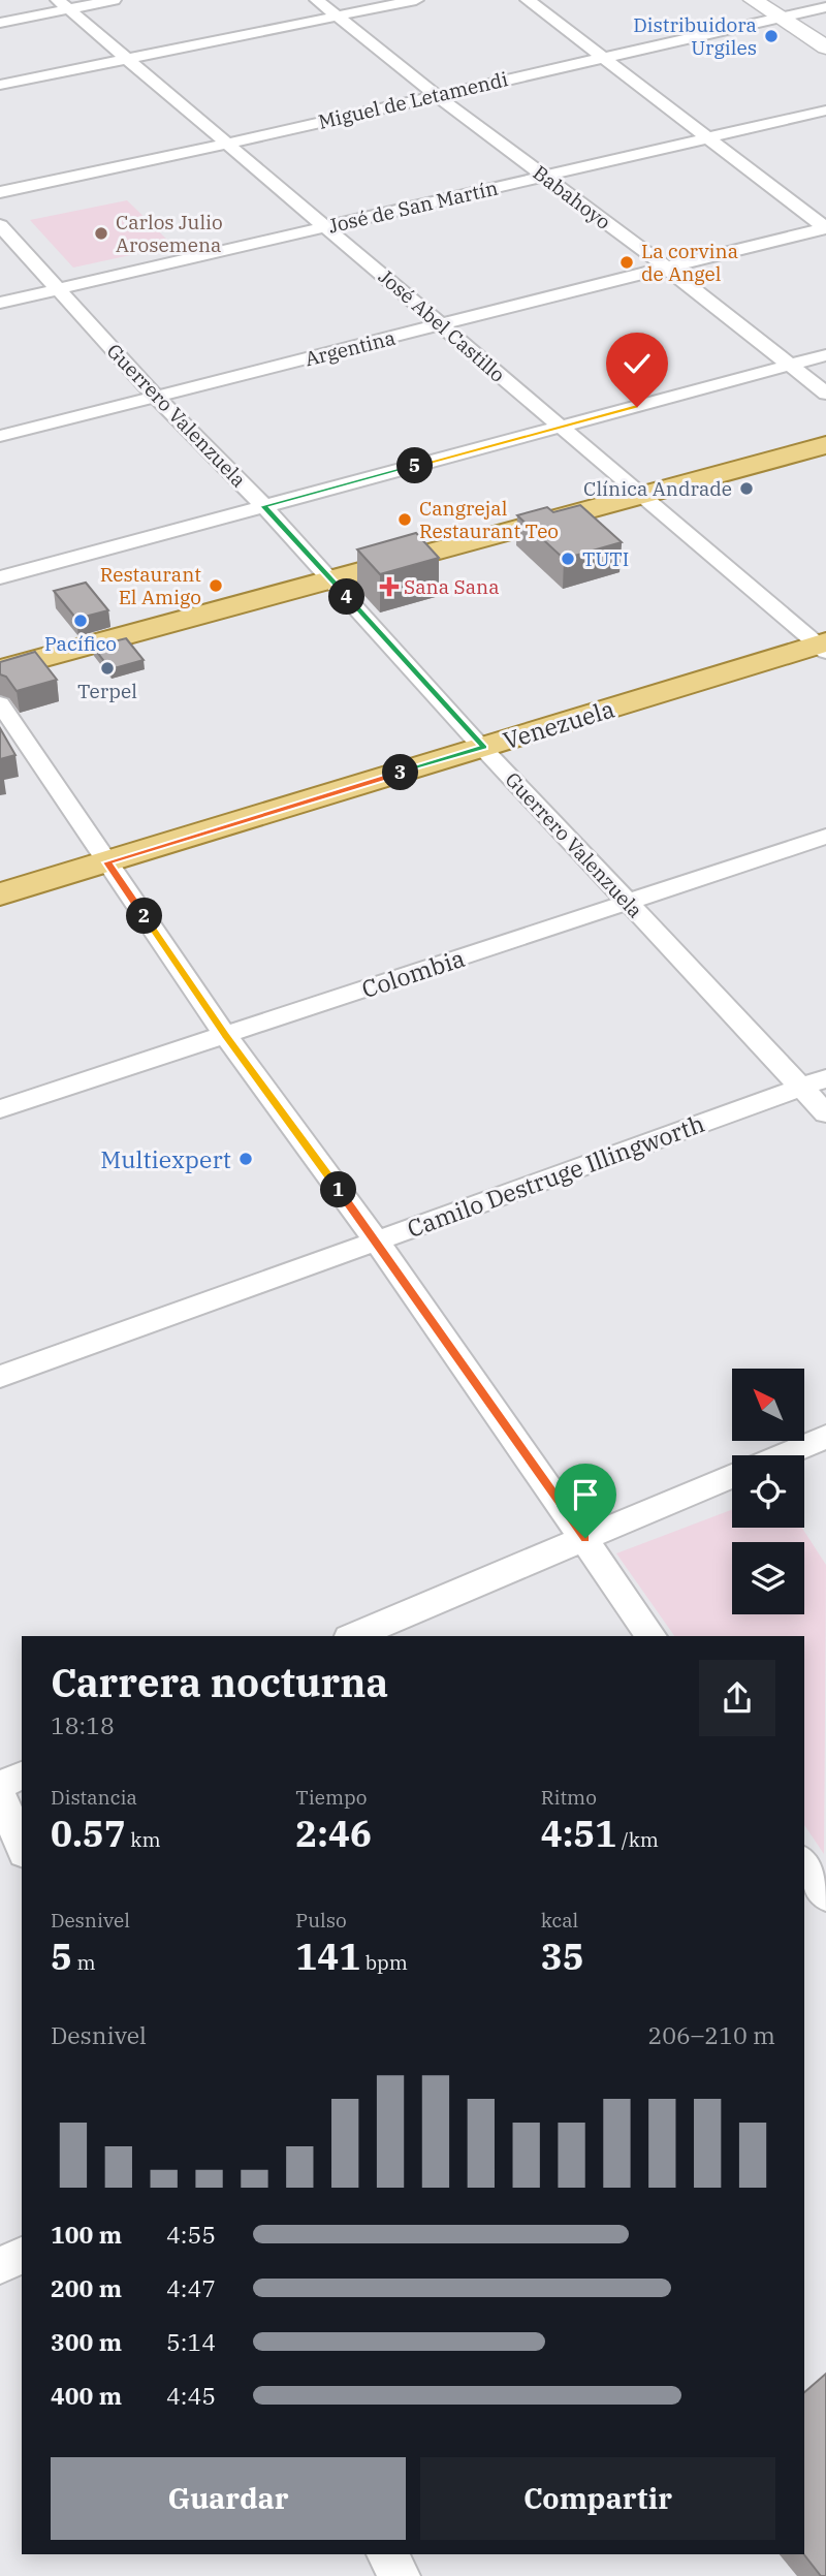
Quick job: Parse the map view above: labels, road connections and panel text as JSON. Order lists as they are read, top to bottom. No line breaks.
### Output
{"streets":{"main road":["Venezuela"],"street":["Miguel de Letamendi","Babahoyo","José de San Martín","José Abel Castillo","Argentina","Guerrero Valenzuela","Colombia","Camilo Destruge Illingworth"]},"crossings":[["Miguel de Letamendi","Babahoyo"],["Miguel de Letamendi","José Abel Castillo"],["Babahoyo","José de San Martín"],["Babahoyo","Argentina"],["José de San Martín","José Abel Castillo"],["José de San Martín","Guerrero Valenzuela"],["José Abel Castillo","Argentina"],["José Abel Castillo","Venezuela"],["Argentina","Guerrero Valenzuela"],["Guerrero Valenzuela","Venezuela"],["Guerrero Valenzuela","Colombia"],["Guerrero Valenzuela","Camilo Destruge Illingworth"]],"places":{"other":["Distribuidora Urgiles","Carlos Julio Arosemena","La corvina de Angel","Clínica Andrade","Cangrejal Restaurant Teo","TUTI","Restaurant El Amigo","Pacífico","Terpel","Multiexpert"],"health":["Sana Sana"]},"north":"top left","page":{"pins":["5","4","3","2","1"],"heading":["Carrera nocturna","18:18"],"stats":[["Distancia","0.57 km"],["Tiempo","2:46"],["Ritmo","4:51 /km"],["Desnivel","5 m"],["Pulso","141 bpm"],["kcal","35"]],"chart":["Desnivel","206–210 m"],"list":[{"name":"100 m","note":"4:55"},{"name":"200 m","note":"4:47"},{"name":"300 m","note":"5:14"},{"name":"400 m","note":"4:45"}],"buttons":["Guardar","Compartir"]}}
